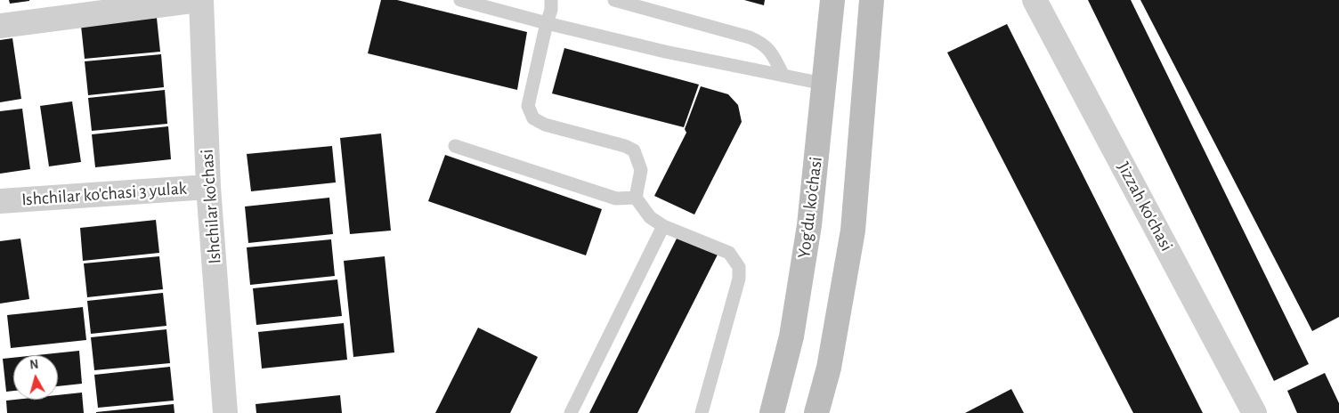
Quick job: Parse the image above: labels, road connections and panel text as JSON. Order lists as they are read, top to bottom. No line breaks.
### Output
{"streets":{"main road":["Yog'du ko'chasi"],"street":["Ishchilar ko'chasi 3 yulak","Ishchilar ko'chasi","Jizzah ko'chasi"]},"crossings":[["Ishchilar ko'chasi 3 yulak","Ishchilar ko'chasi"]],"north":"top"}
